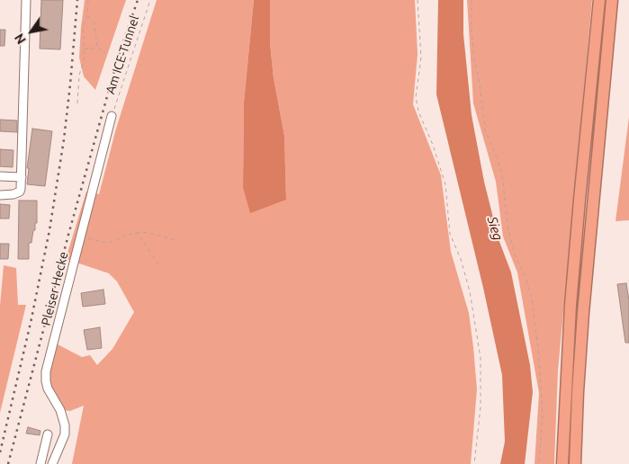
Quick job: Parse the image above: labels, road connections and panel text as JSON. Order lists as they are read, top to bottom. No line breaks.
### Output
{"streets":{"street":["Pleiser Hecke"],"path":["Am ICE-Tunnel"]},"crossings":[["Am ICE-Tunnel","Pleiser Hecke"]],"water":["Sieg"],"north":"bottom left"}
